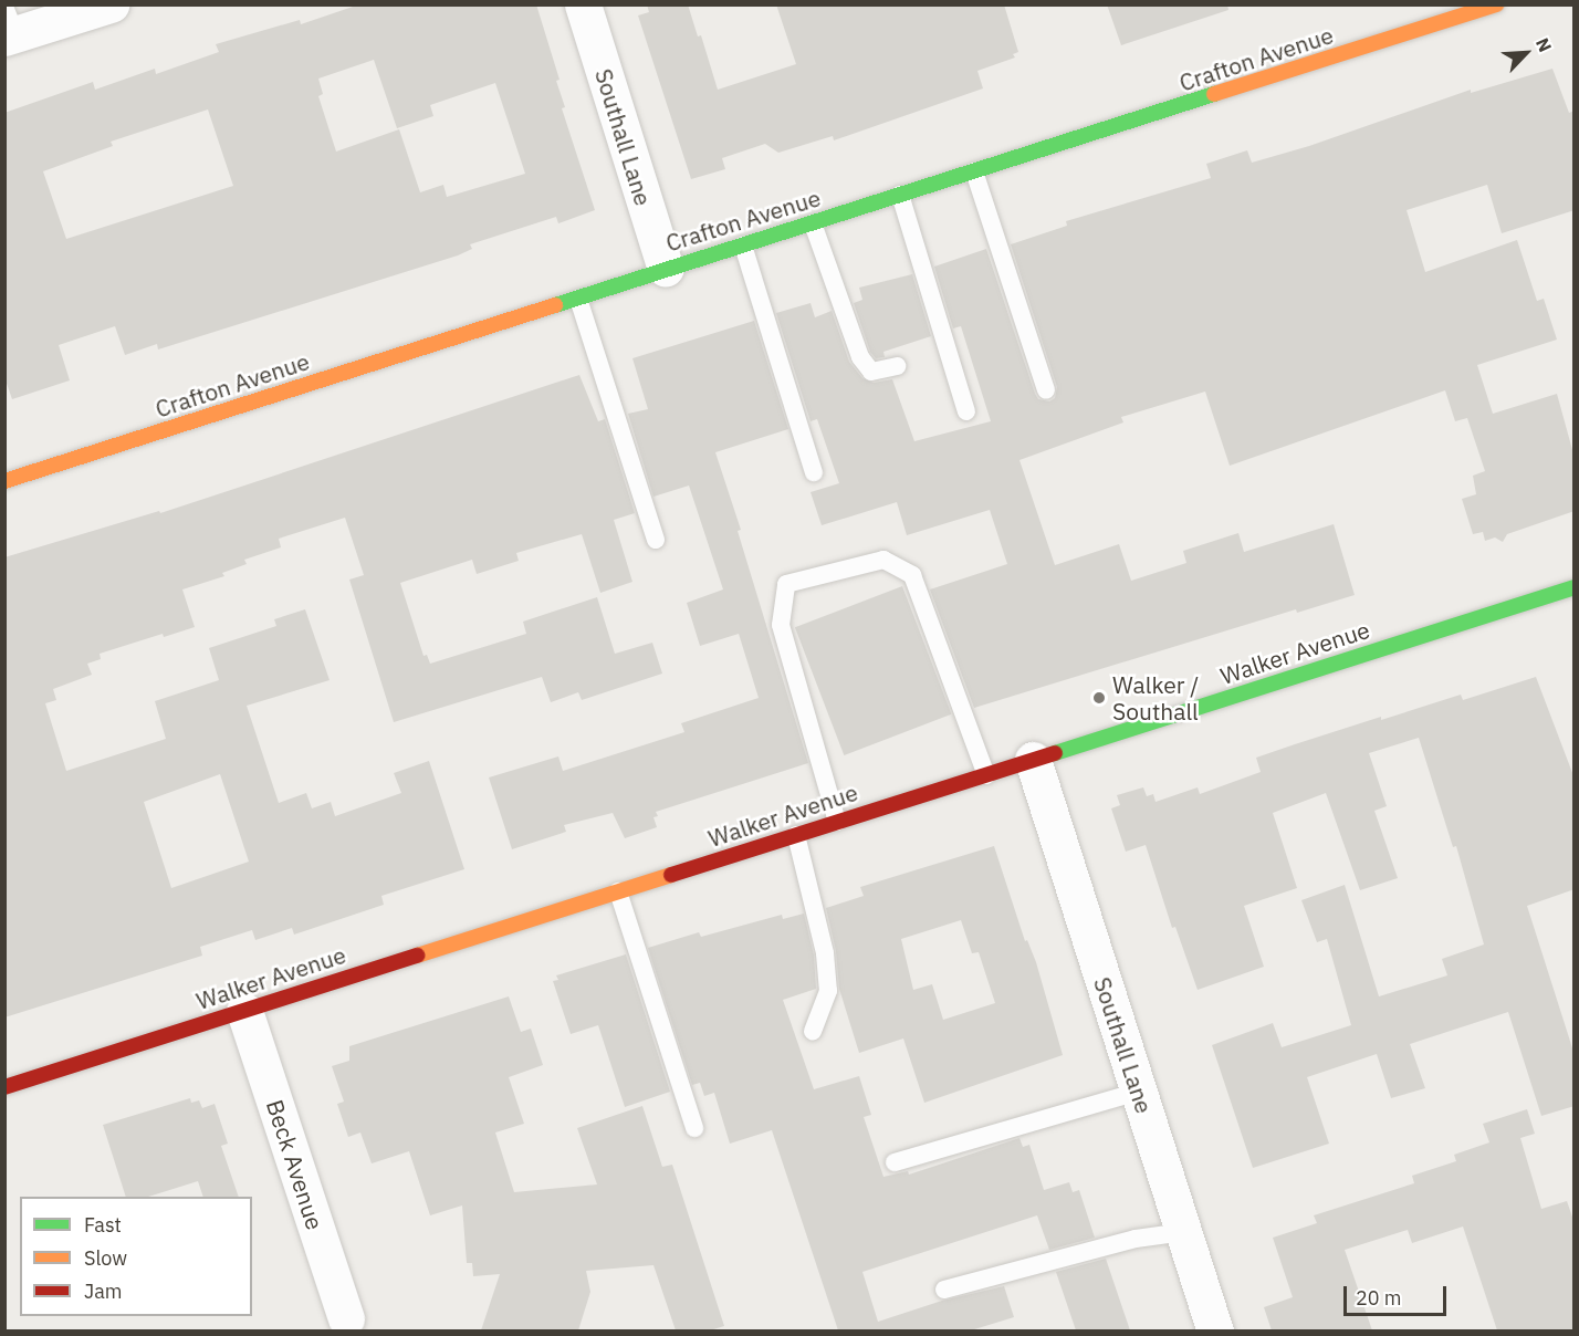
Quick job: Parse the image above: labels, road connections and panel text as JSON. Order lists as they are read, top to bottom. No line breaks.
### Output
{"streets":{"street":["Crafton Avenue","Southall Lane","Walker Avenue","Beck Avenue"]},"crossings":[["Crafton Avenue","Southall Lane"],["Southall Lane","Walker Avenue"],["Walker Avenue","Beck Avenue"]],"places":["Walker / Southall"],"legend":["Fast","Slow","Jam"],"scale_bar":"20 m","north":"top right"}
